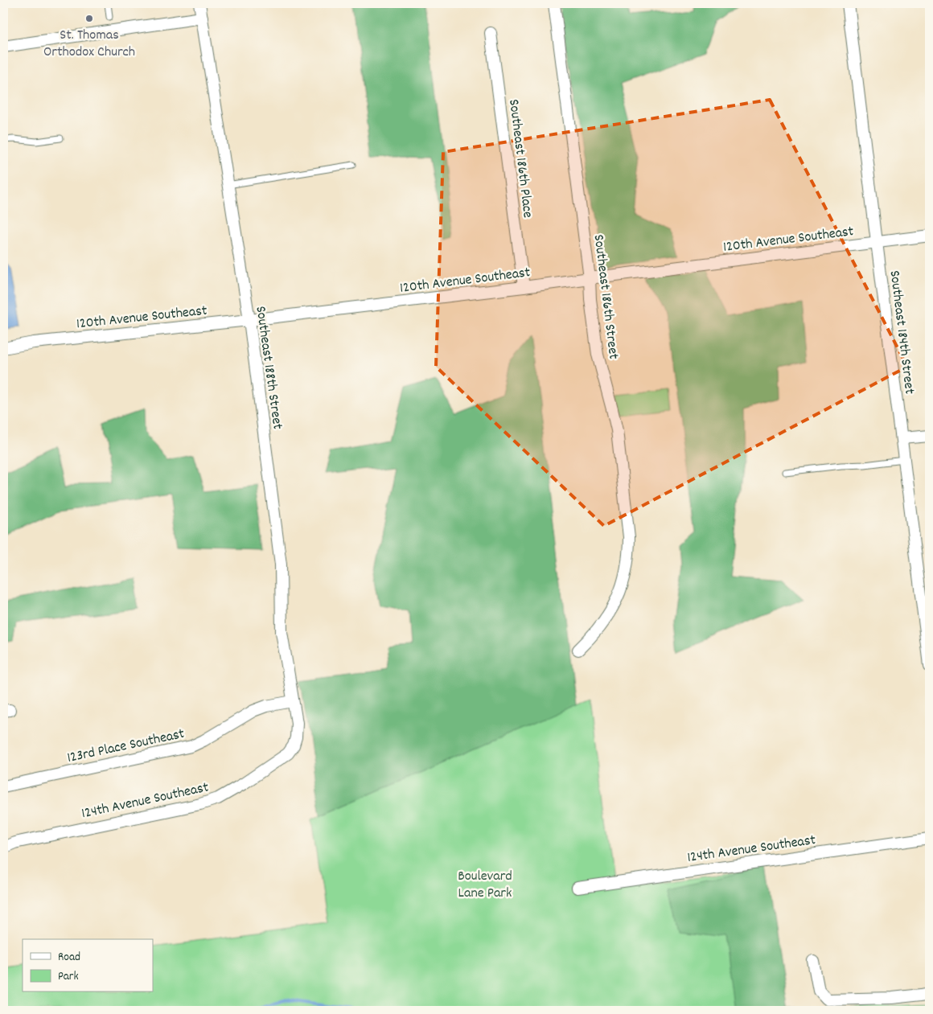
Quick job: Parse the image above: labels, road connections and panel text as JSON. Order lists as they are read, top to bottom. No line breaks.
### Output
{"streets":{"street":["Southeast 186th Place","120th Avenue Southeast","Southeast 186th Street","Southeast 184th Street","Southeast 188th Street","123rd Place Southeast","124th Avenue Southeast"]},"crossings":[["Southeast 186th Place","120th Avenue Southeast"],["120th Avenue Southeast","Southeast 186th Street"],["120th Avenue Southeast","Southeast 184th Street"],["120th Avenue Southeast","Southeast 188th Street"],["Southeast 188th Street","123rd Place Southeast"],["Southeast 188th Street","124th Avenue Southeast"]],"parks":["Boulevard Lane Park"],"places":["St. Thomas Orthodox Church"],"legend":["Road","Park"]}
